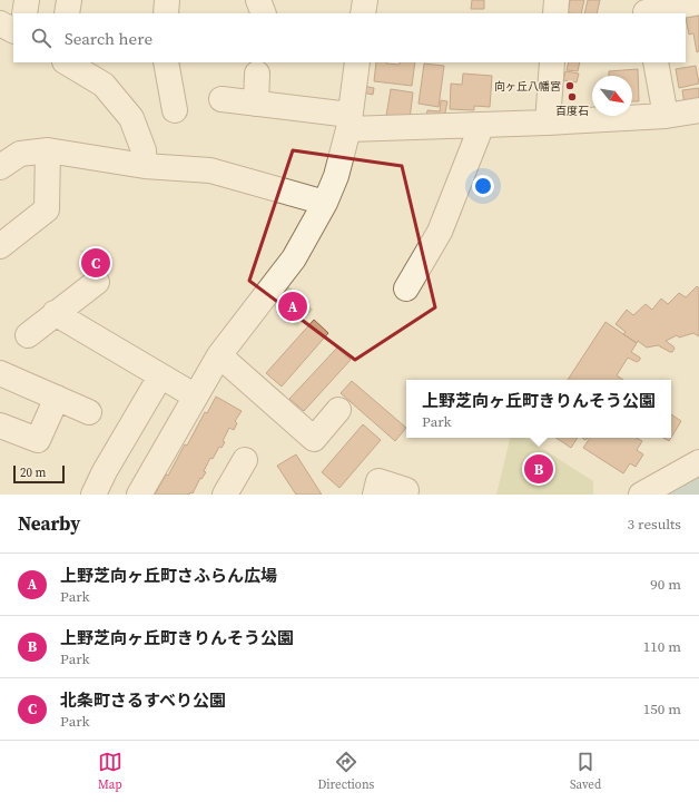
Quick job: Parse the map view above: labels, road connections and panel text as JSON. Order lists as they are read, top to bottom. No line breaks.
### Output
{"places":["向ヶ丘八幡宮","百度石"],"scale_bar":"20 m","north":"bottom right","page":{"search":"Search here","pins":["C","A","B"],"popup":["上野芝向ヶ丘町きりんそう公園","Park"],"scale":"20 m","heading":["Nearby","3 results"],"list":[{"mark":"A","name":"上野芝向ヶ丘町さふらん広場","note":"Park","value":"90 m"},{"mark":"B","name":"上野芝向ヶ丘町きりんそう公園","note":"Park","value":"110 m"},{"mark":"C","name":"北条町さるすべり公園","note":"Park","value":"150 m"}],"nav":["Map","Directions","Saved"]}}
